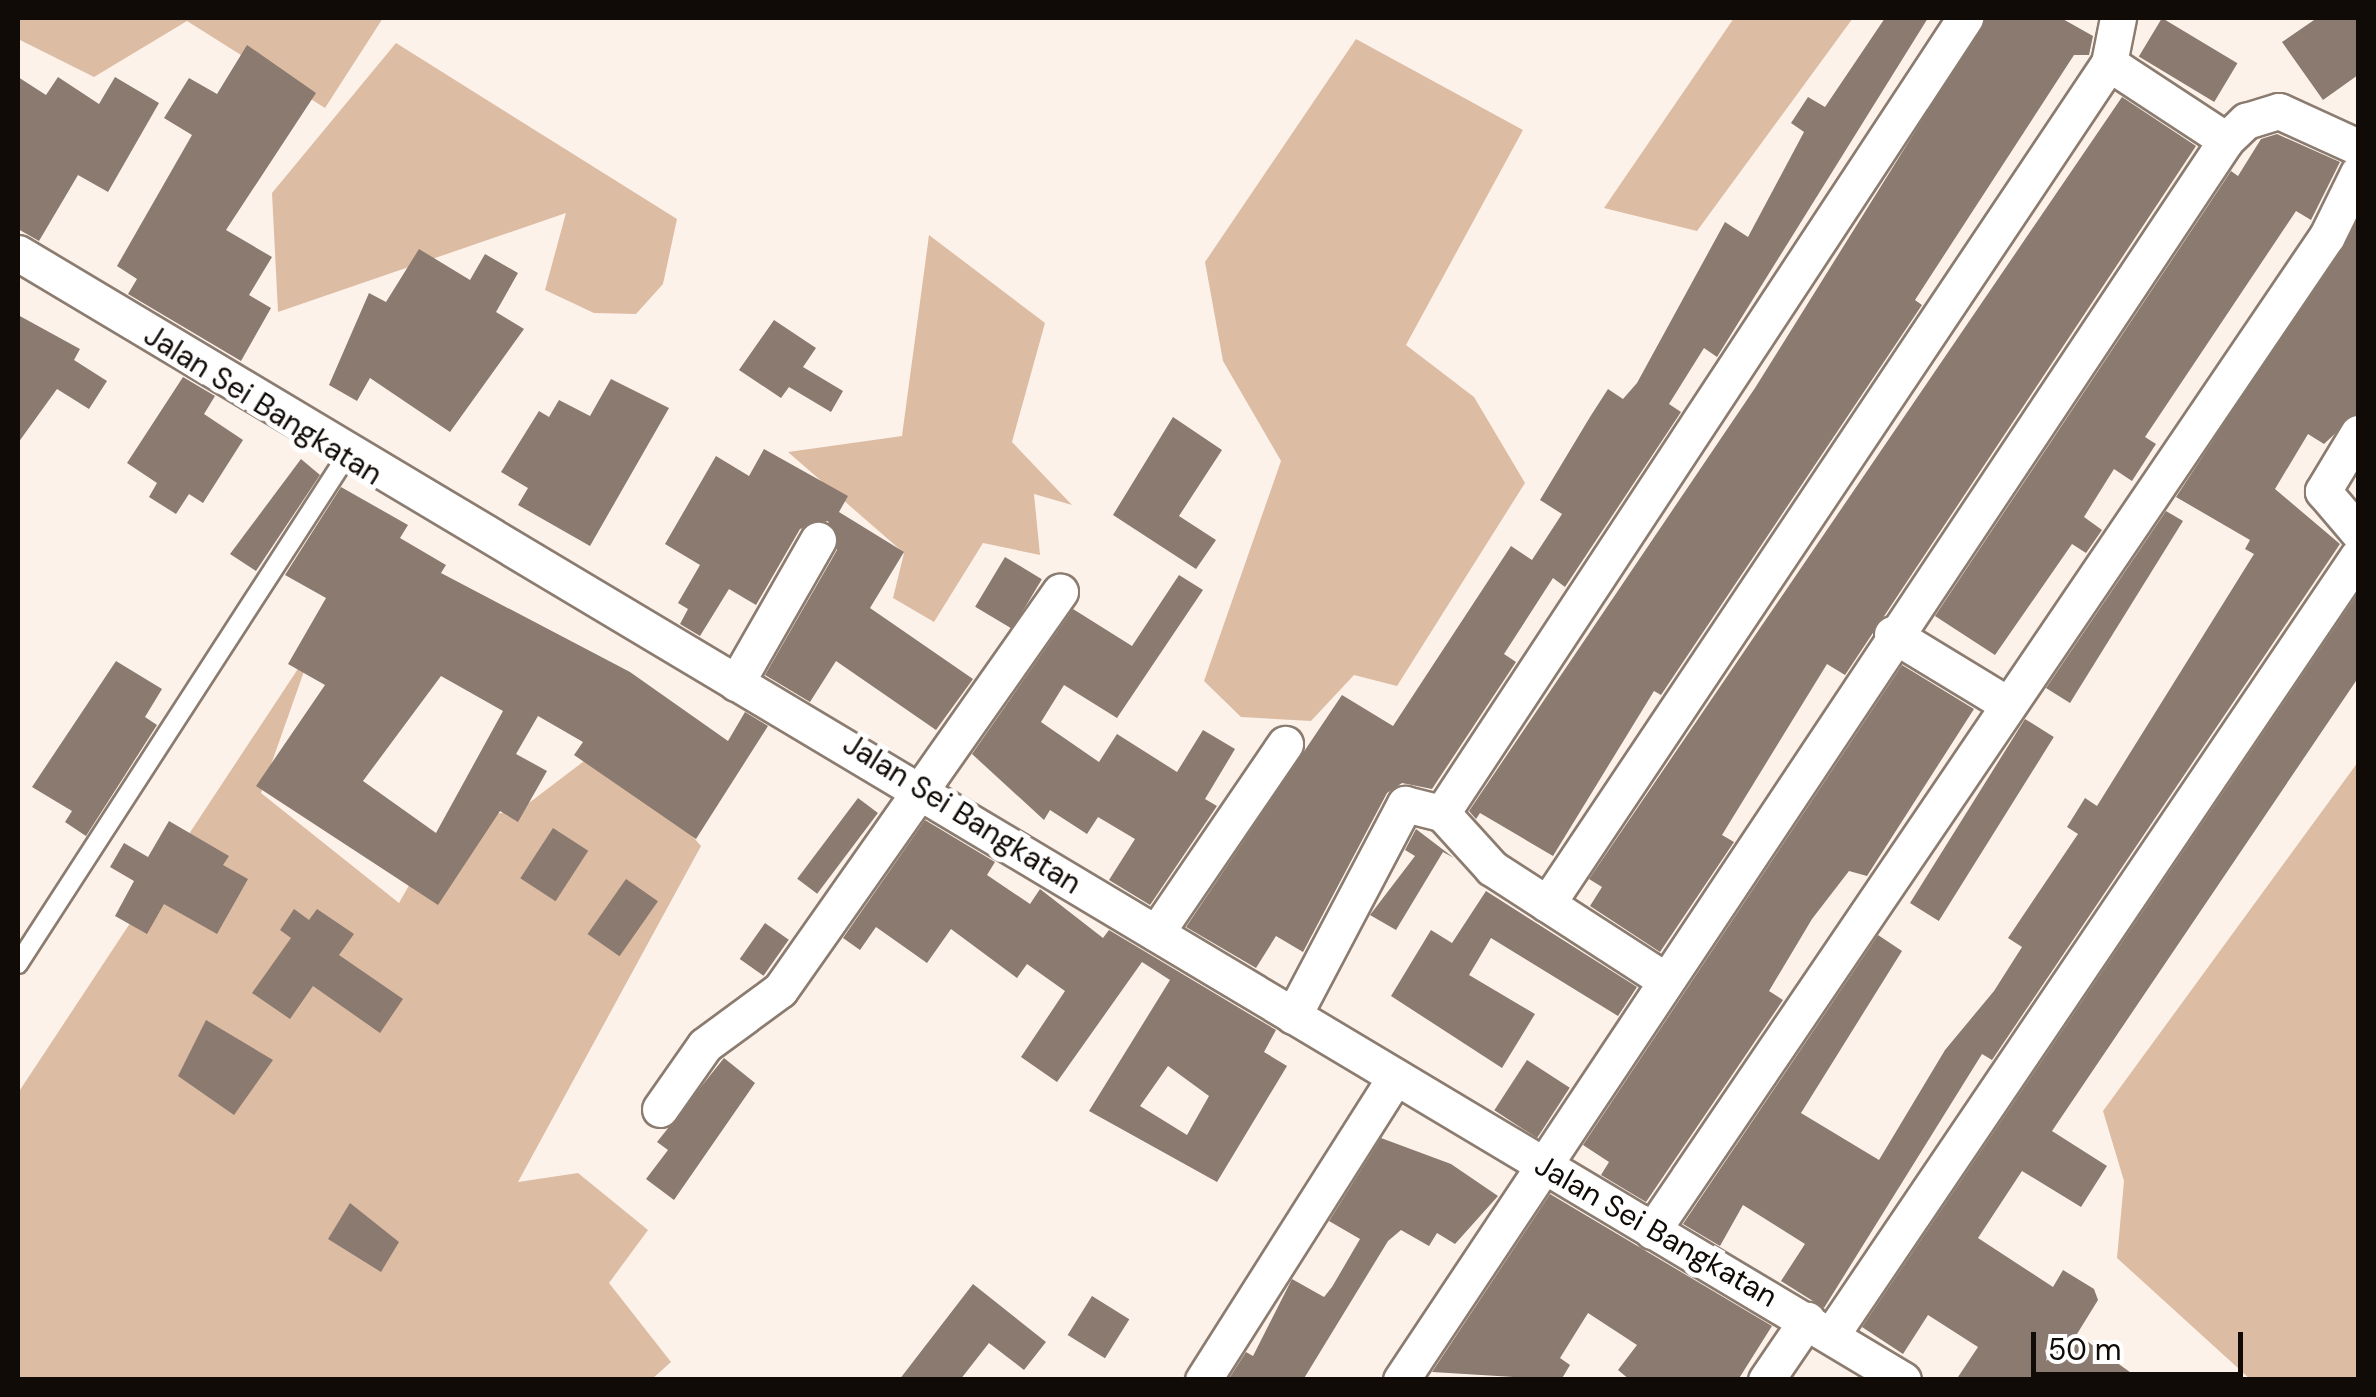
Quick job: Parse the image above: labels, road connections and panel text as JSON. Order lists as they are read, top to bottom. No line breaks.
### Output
{"streets":{"street":["Jalan Sei Bangkatan"]},"scale_bar":"50 m"}
